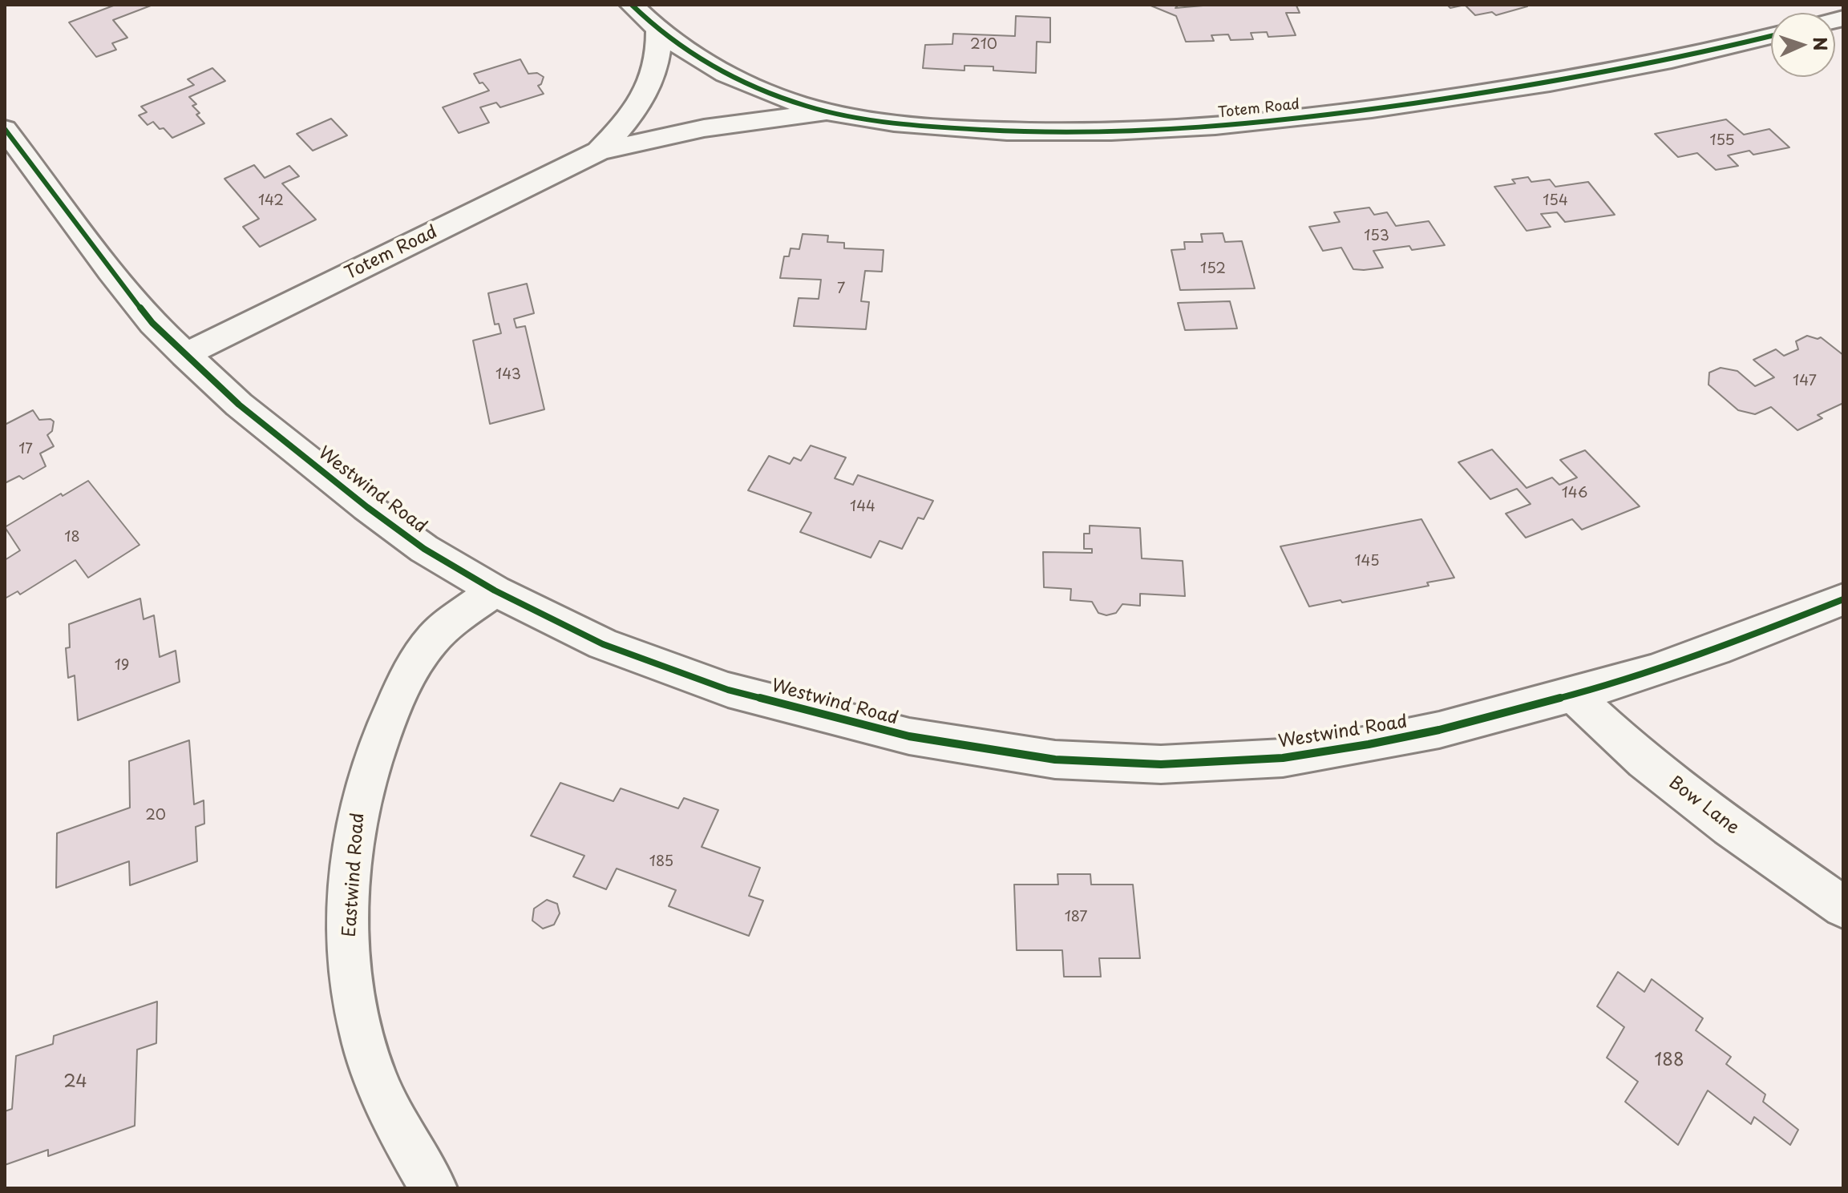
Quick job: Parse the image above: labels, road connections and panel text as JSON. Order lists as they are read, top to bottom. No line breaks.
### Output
{"streets":{"street":["Totem Road","Westwind Road","Bow Lane","Eastwind Road"]},"crossings":[["Totem Road","Westwind Road"],["Westwind Road","Bow Lane"],["Westwind Road","Eastwind Road"]],"house_numbers":["210","155","142","154","153","152","7","143","147","17","146","144","18","145","19","20","185","187","188","24"],"north":"right"}
